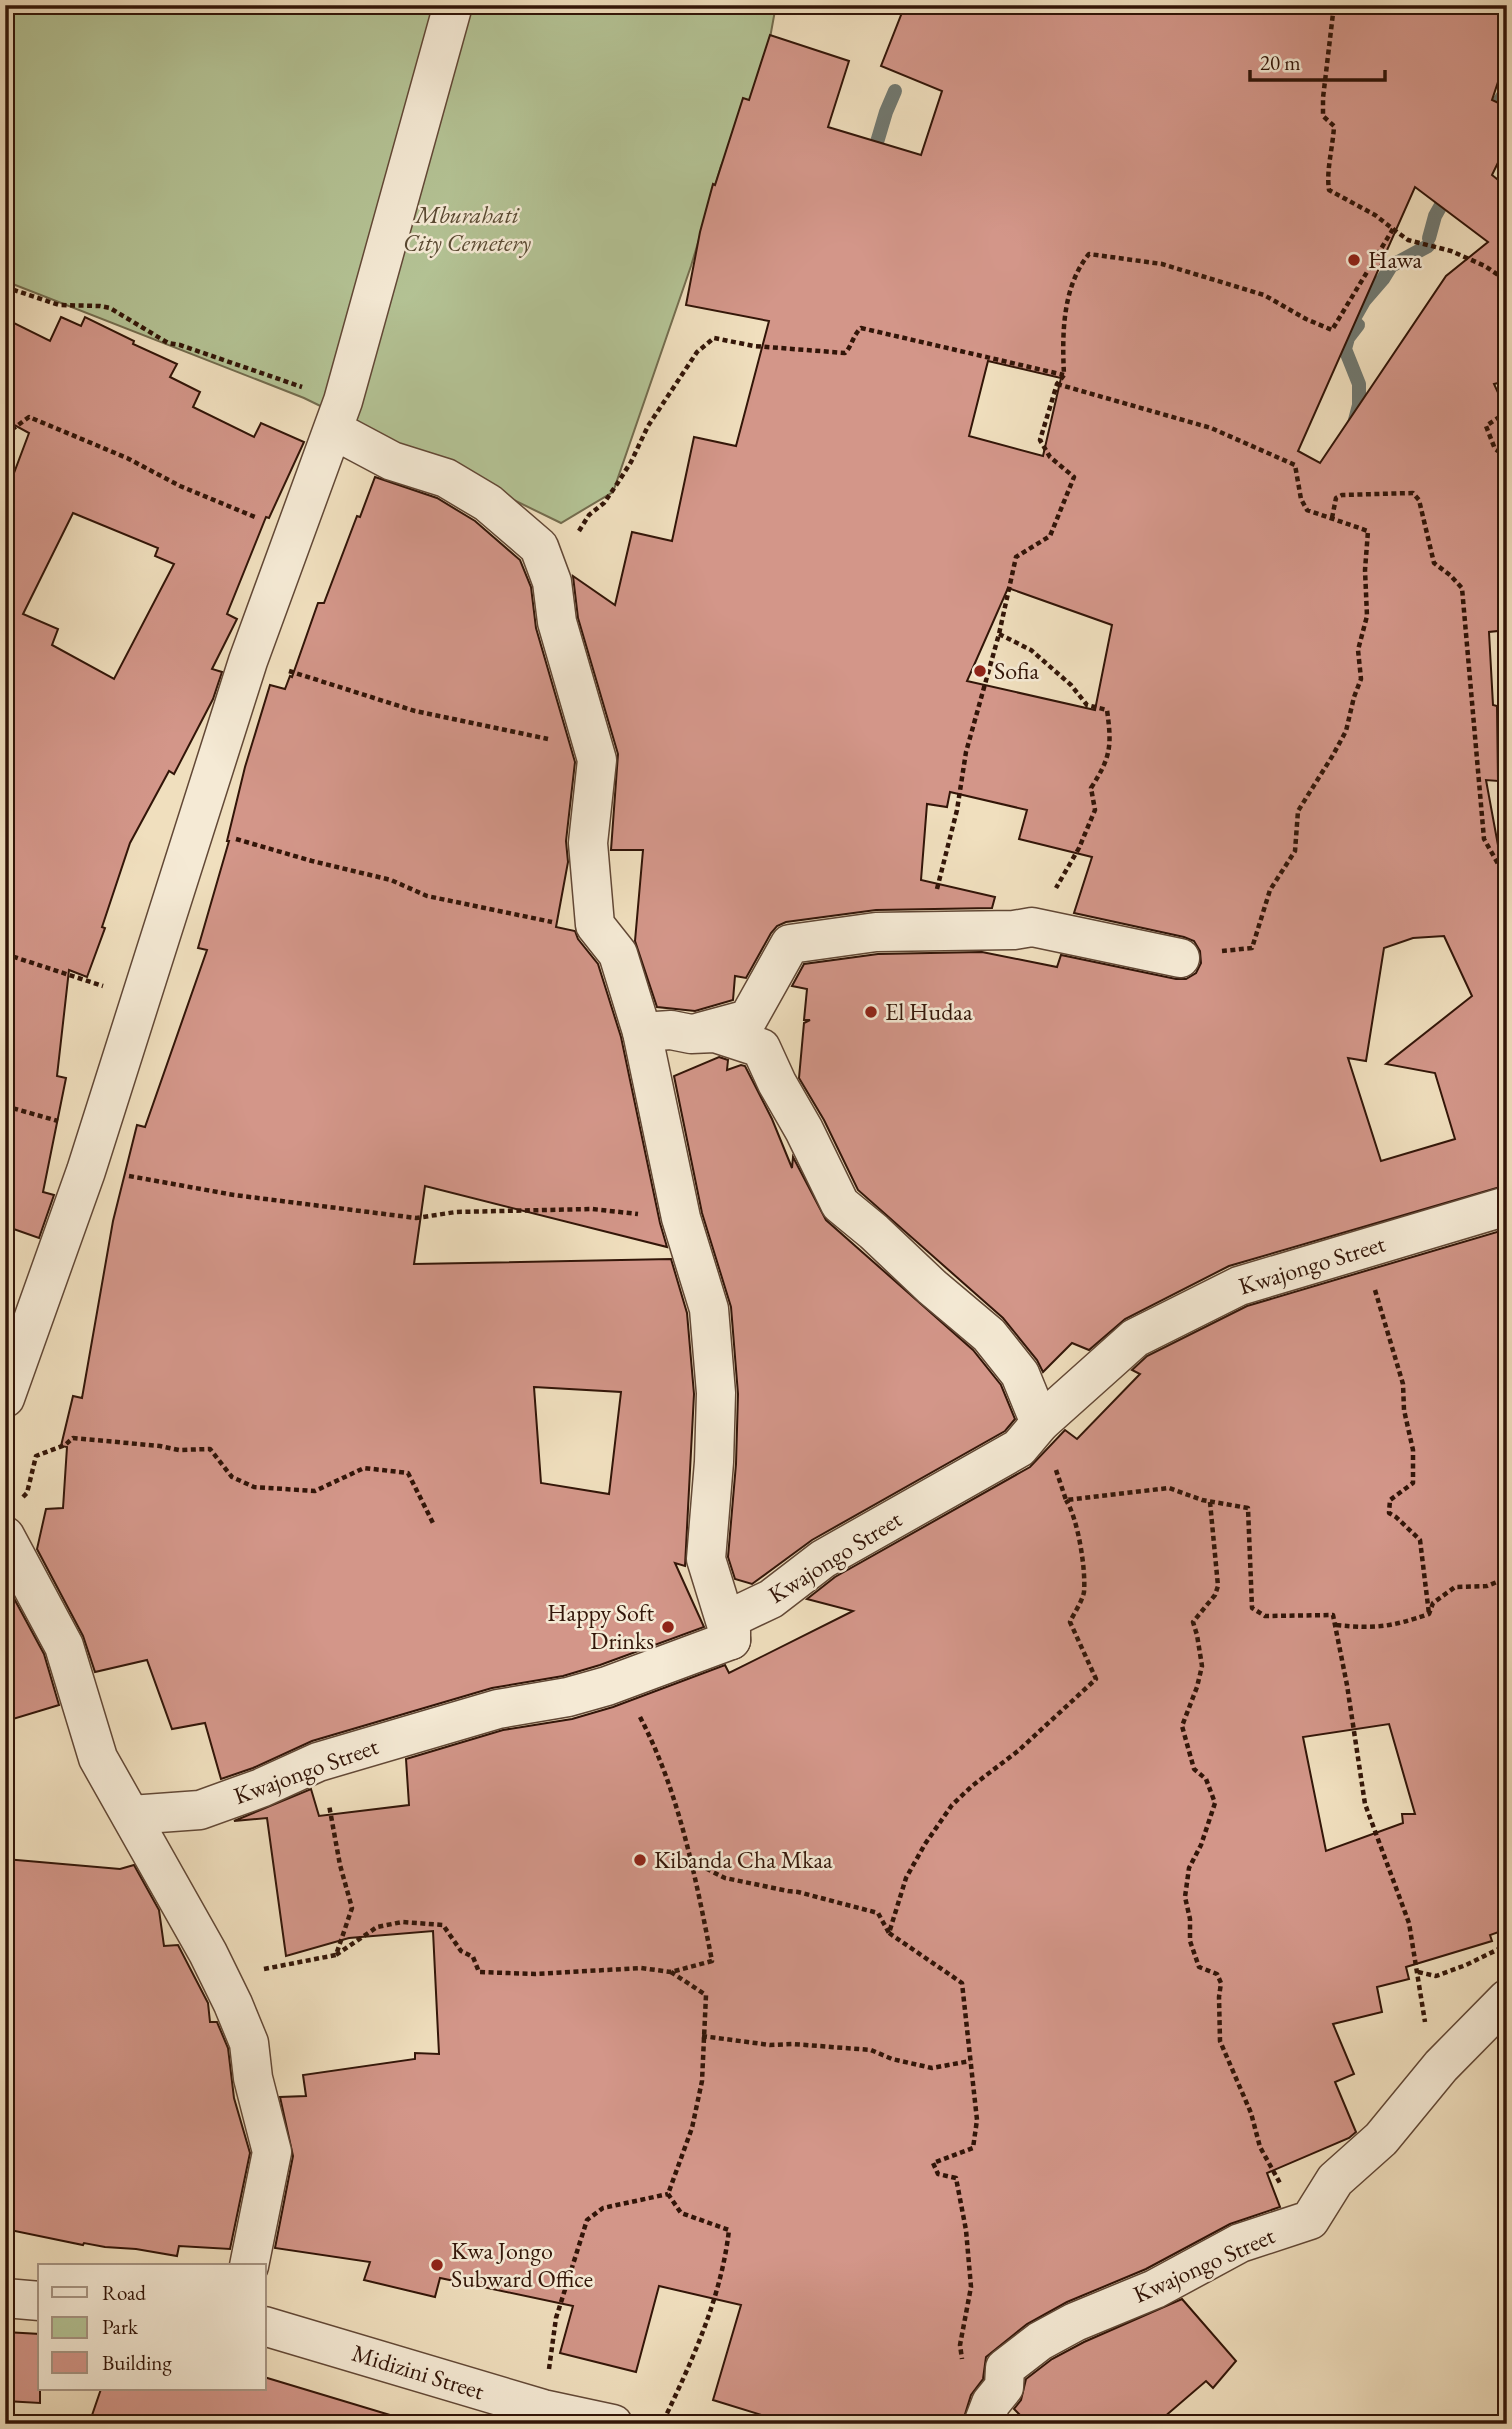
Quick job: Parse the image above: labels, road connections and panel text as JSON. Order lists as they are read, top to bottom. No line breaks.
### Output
{"streets":{"street":["Kwajongo Street","Midizini Street"]},"parks":["Mburahati City Cemetery"],"places":["Hawa","Sofia","El Hudaa","Happy Soft Drinks","Kibanda Cha Mkaa","Kwa Jongo Subward Office"],"legend":["Road","Park","Building"],"scale_bar":"20 m"}
